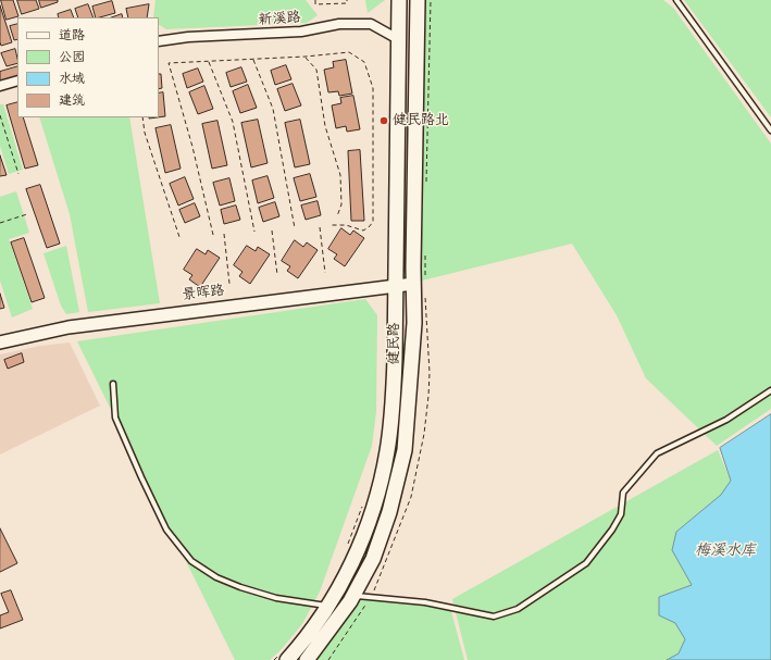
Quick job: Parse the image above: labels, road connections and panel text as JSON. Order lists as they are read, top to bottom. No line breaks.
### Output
{"streets":{"main road":["健民路"],"street":["新溪路","景晖路"]},"crossings":[["新溪路","健民路"],["景晖路","健民路"]],"water":["梅溪水库"],"places":["健民路北"],"legend":["道路","公园","水域","建筑"]}
